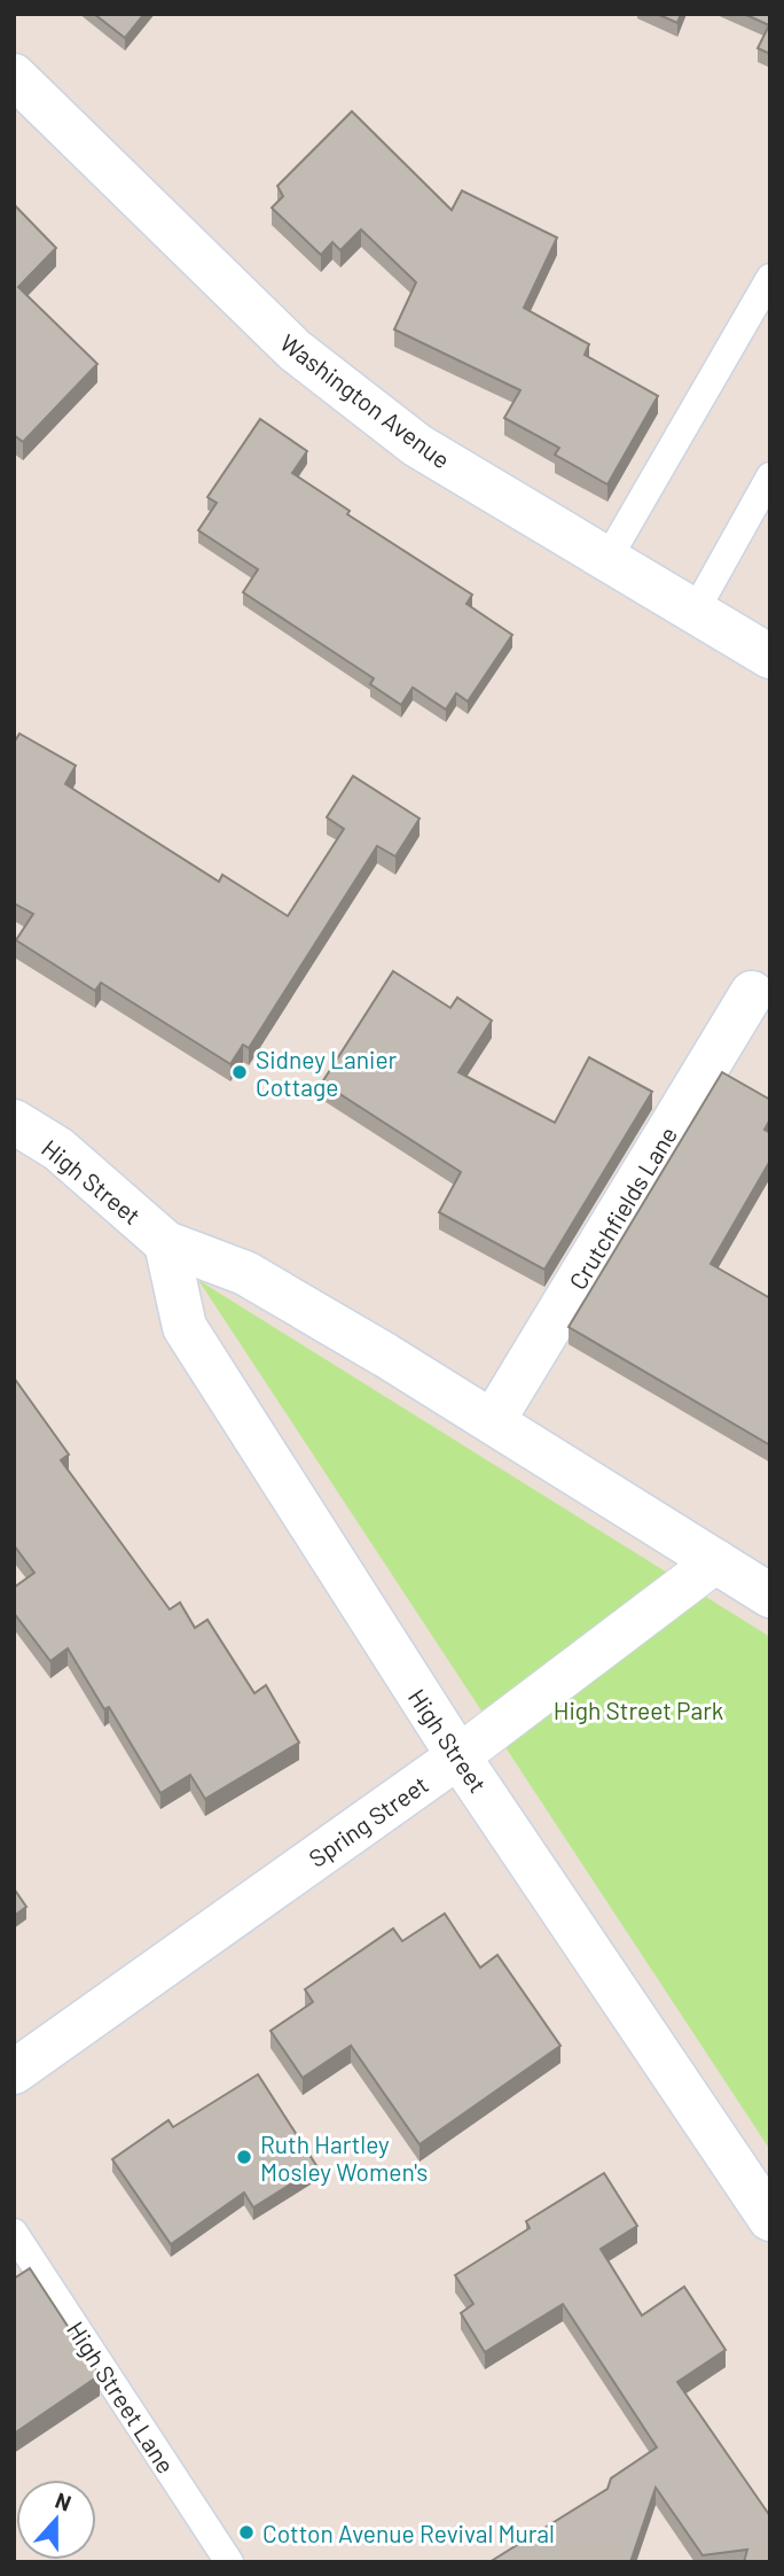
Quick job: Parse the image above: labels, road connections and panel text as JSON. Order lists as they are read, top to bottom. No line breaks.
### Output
{"streets":{"street":["Washington Avenue","High Street","Crutchfields Lane","Spring Street"],"lane":["High Street Lane"]},"crossings":[["High Street","Crutchfields Lane"],["High Street","Spring Street"]],"parks":["High Street Park"],"places":["Sidney Lanier Cottage","Ruth Hartley Mosley Women's","Cotton Avenue Revival Mural"],"north":"top"}
